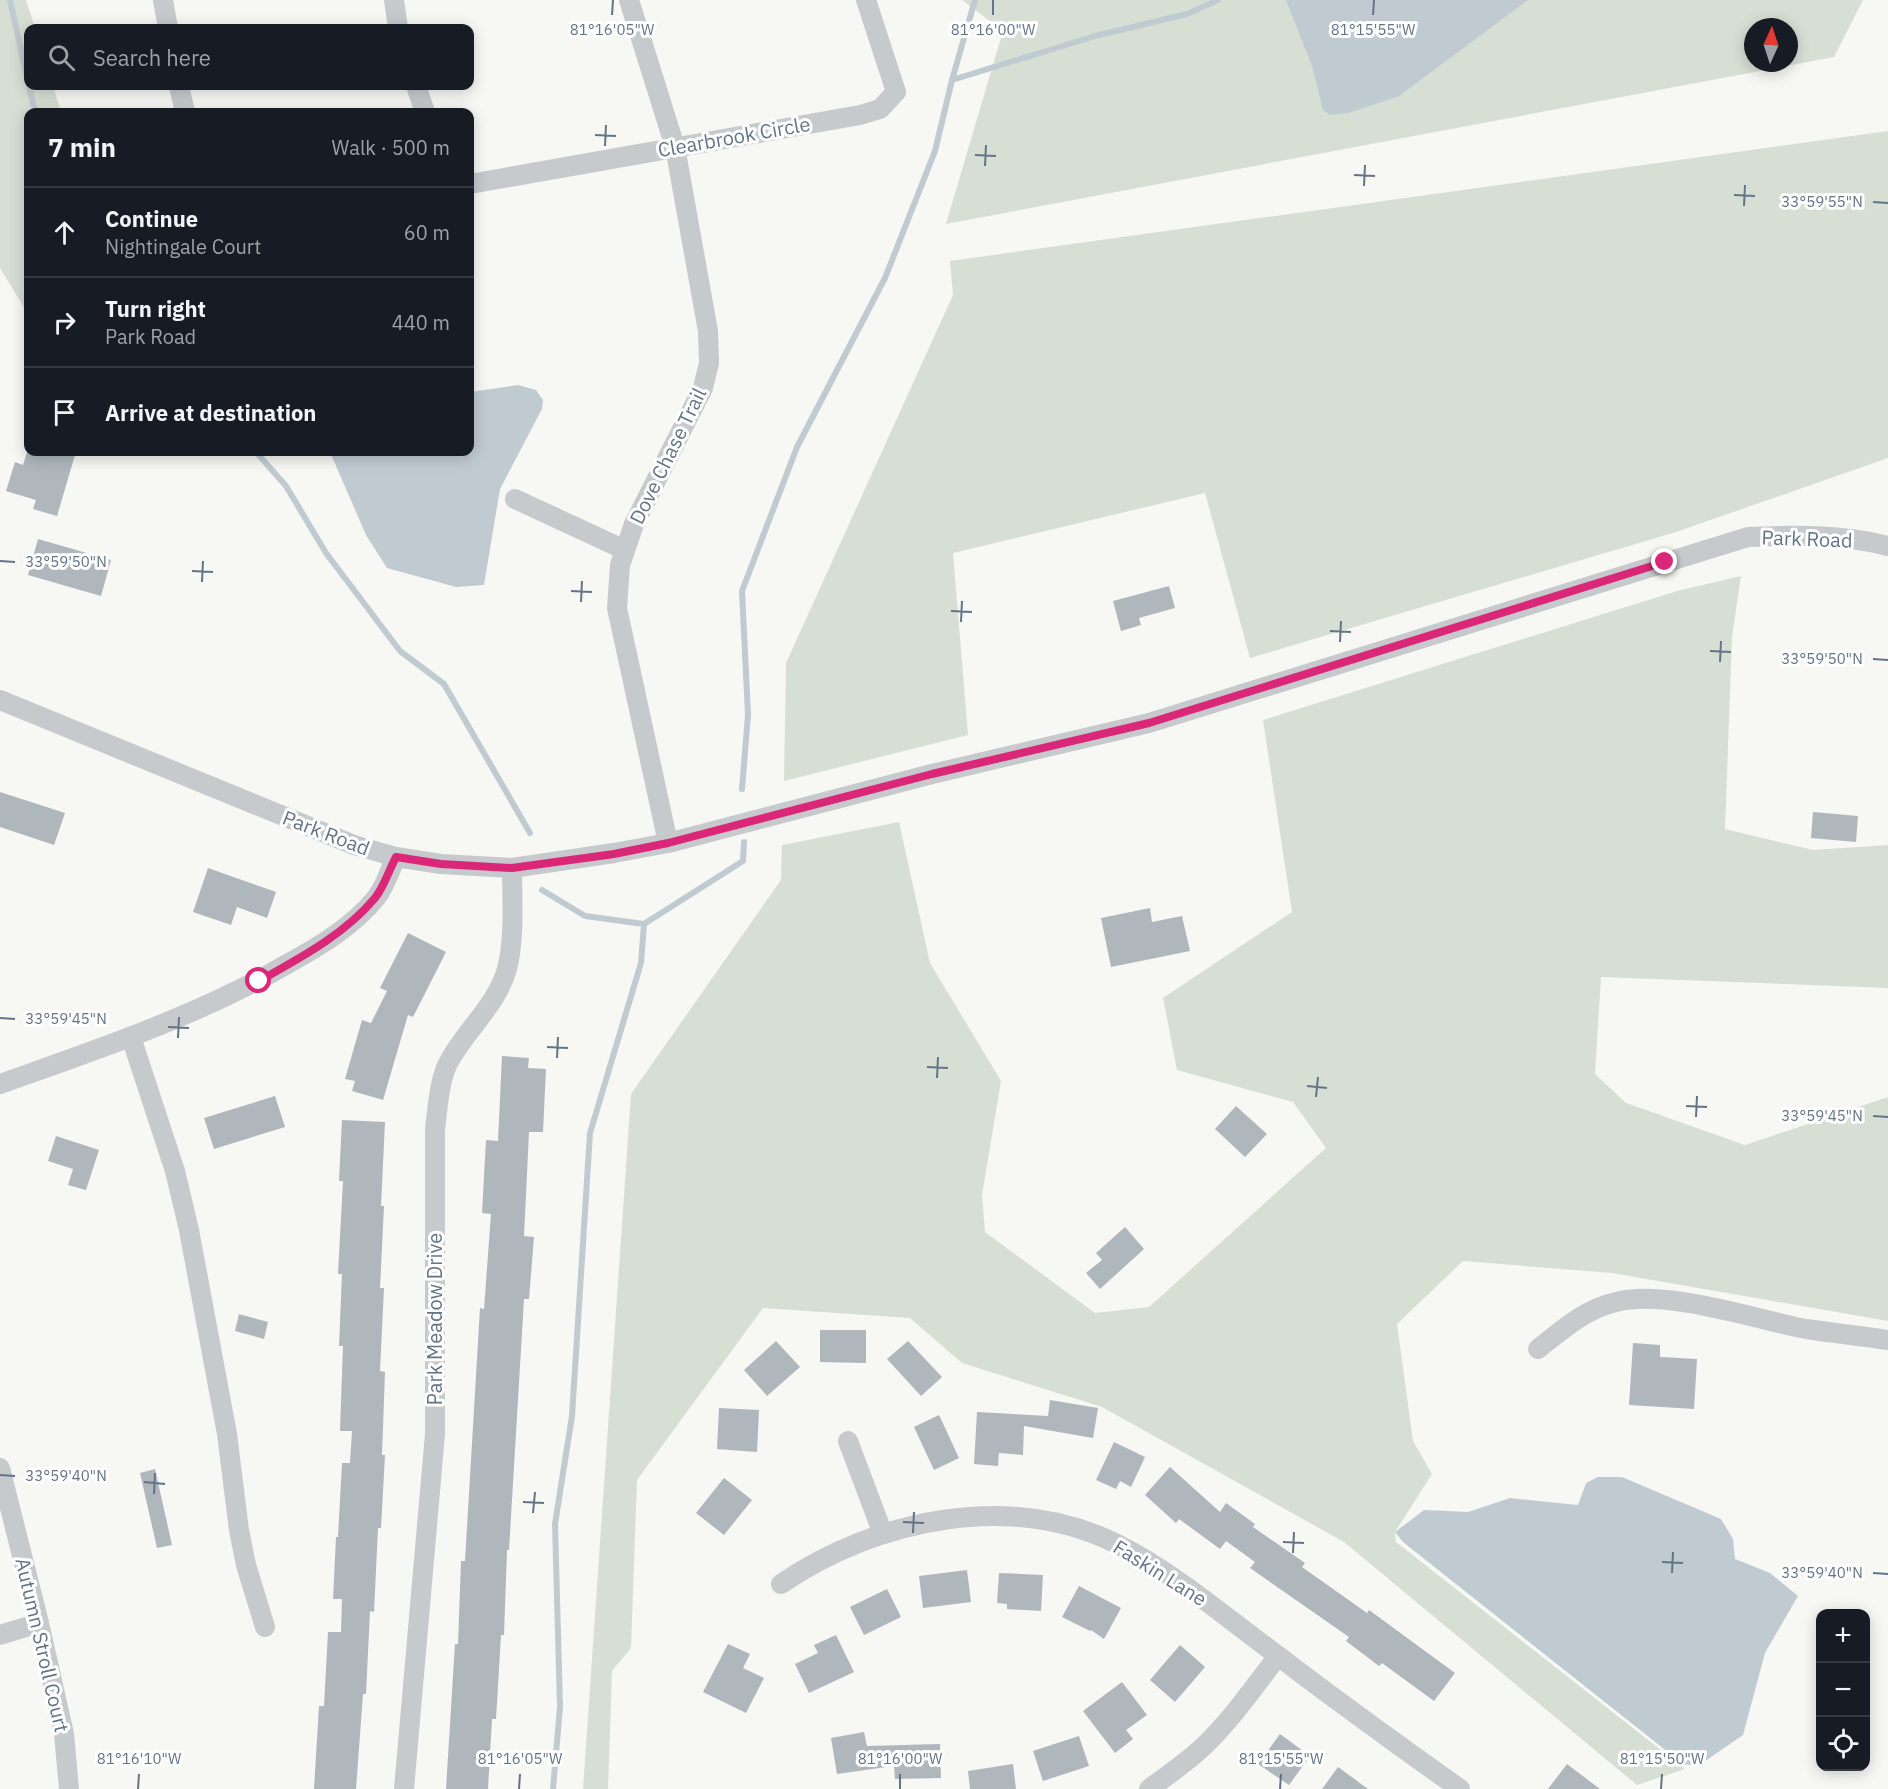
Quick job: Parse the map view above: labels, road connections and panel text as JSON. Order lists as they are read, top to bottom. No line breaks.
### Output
{"streets":{"street":["Clearbrook Circle","Dove Chase Trail","Park Road","Park Meadow Drive","Faskin Lane","Autumn Stroll Court"]},"crossings":[["Clearbrook Circle","Dove Chase Trail"],["Dove Chase Trail","Park Road"],["Park Road","Park Meadow Drive"]],"north":"top","page":{"search":"Search here","heading":["7 min","Walk · 500 m"],"list":[["Continue","Nightingale Court","60 m"],["Turn right","Park Road","440 m"],"Arrive at destination"],"map_buttons":["+","−"]},"coordinates":["81°16'05\"W","81°16'00\"W","81°15'55\"W","33°59'55\"N","33°59'50\"N","33°59'45\"N","33°59'40\"N","81°16'10\"W","81°15'50\"W"]}
